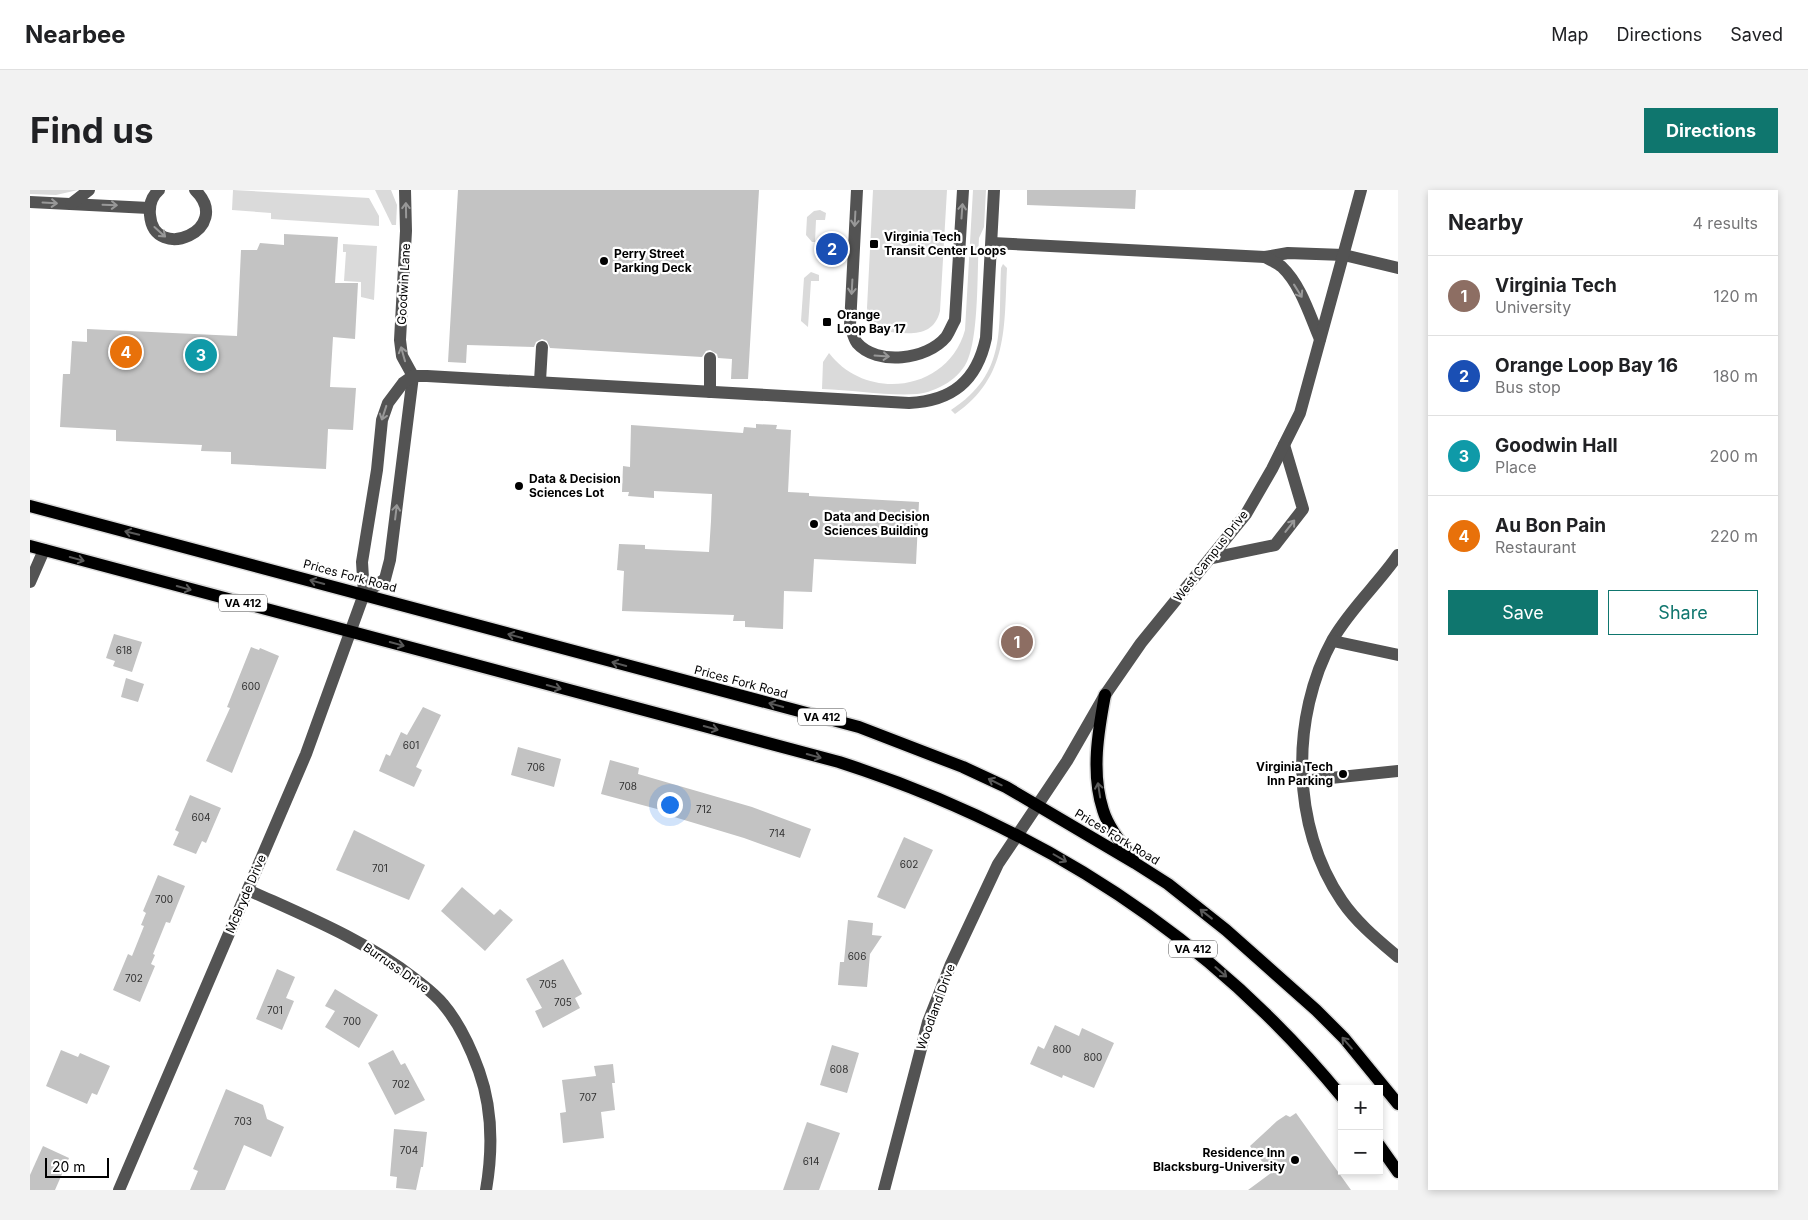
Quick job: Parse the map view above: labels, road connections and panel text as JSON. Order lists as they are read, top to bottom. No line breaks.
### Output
{"streets":{"main road":["Prices Fork Road","VA 412"],"street":["Goodwin Lane","West Campus Drive","McBryde Drive","Burruss Drive","Woodland Drive"]},"crossings":[["West Campus Drive","Prices Fork Road"],["West Campus Drive","VA 412"],["West Campus Drive","Woodland Drive"],["Prices Fork Road","McBryde Drive"],["VA 412","McBryde Drive"],["VA 412","Woodland Drive"],["McBryde Drive","Burruss Drive"]],"one_way":["Goodwin Lane"],"places":{"transit":["Virginia Tech Transit Center Loops","Orange Loop Bay 17"],"other":["Perry Street Parking Deck","Data & Decision Sciences Lot","Data and Decision Sciences Building","Virginia Tech Inn Parking","Residence Inn Blacksburg-University"]},"house_numbers":["618","600","601","706","708","712","604","714","602","701","700","606","702","705","705","701","700","800","800","608","702","707","703","704","614"],"scale_bar":"20 m","page":{"header":"Nearbee","nav":["Map","Directions","Saved"],"buttons":["Directions",["Save","Share"]],"title":"Find us","heading":["Nearby","4 results"],"pins":["2","4","3","1"],"list":[{"mark":"1","name":"Virginia Tech","note":"University","value":"120 m"},{"mark":"2","name":"Orange Loop Bay 16","note":"Bus stop","value":"180 m"},{"mark":"3","name":"Goodwin Hall","note":"Place","value":"200 m"},{"mark":"4","name":"Au Bon Pain","note":"Restaurant","value":"220 m"}],"map_buttons":["+","−"],"scale":"20 m"}}
